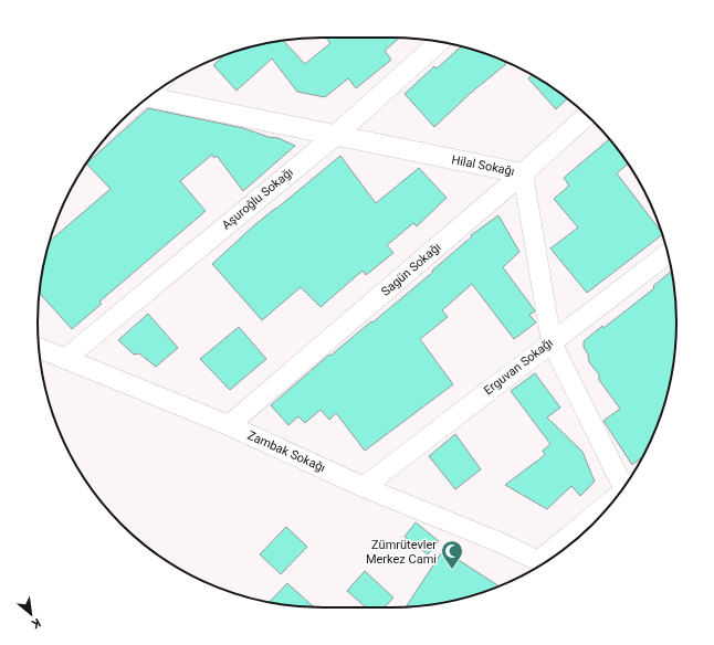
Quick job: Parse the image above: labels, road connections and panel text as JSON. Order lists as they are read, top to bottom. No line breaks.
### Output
{"streets":{"street":["Hilal Sokağı","Aşuroğlu Sokağı","Sagün Sokağı","Erguvan Sokağı","Zambak Sokağı"]},"crossings":[["Hilal Sokağı","Aşuroğlu Sokağı"],["Hilal Sokağı","Sagün Sokağı"],["Hilal Sokağı","Erguvan Sokağı"],["Aşuroğlu Sokağı","Zambak Sokağı"],["Sagün Sokağı","Zambak Sokağı"],["Erguvan Sokağı","Zambak Sokağı"]],"places":{"mosque":["Zümrütevler Merkez Cami"]},"north":"bottom right"}
